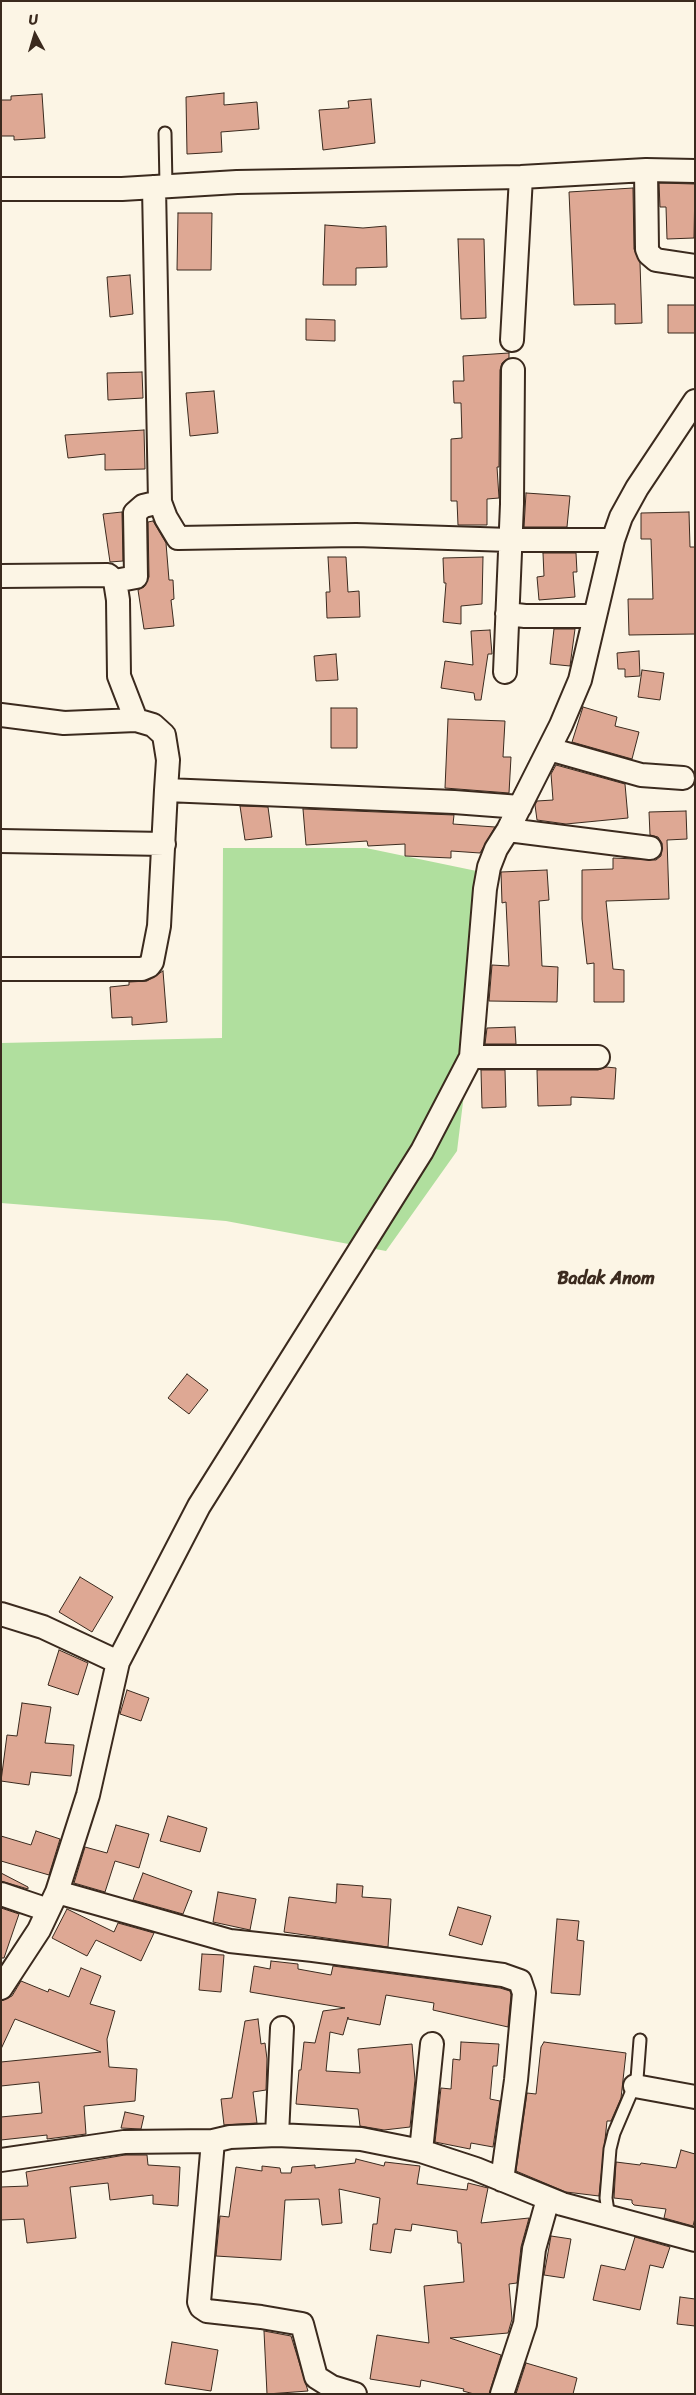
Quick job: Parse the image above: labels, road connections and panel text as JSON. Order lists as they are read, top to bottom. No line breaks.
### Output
{"districts":["Badak Anom"],"north":"top"}
